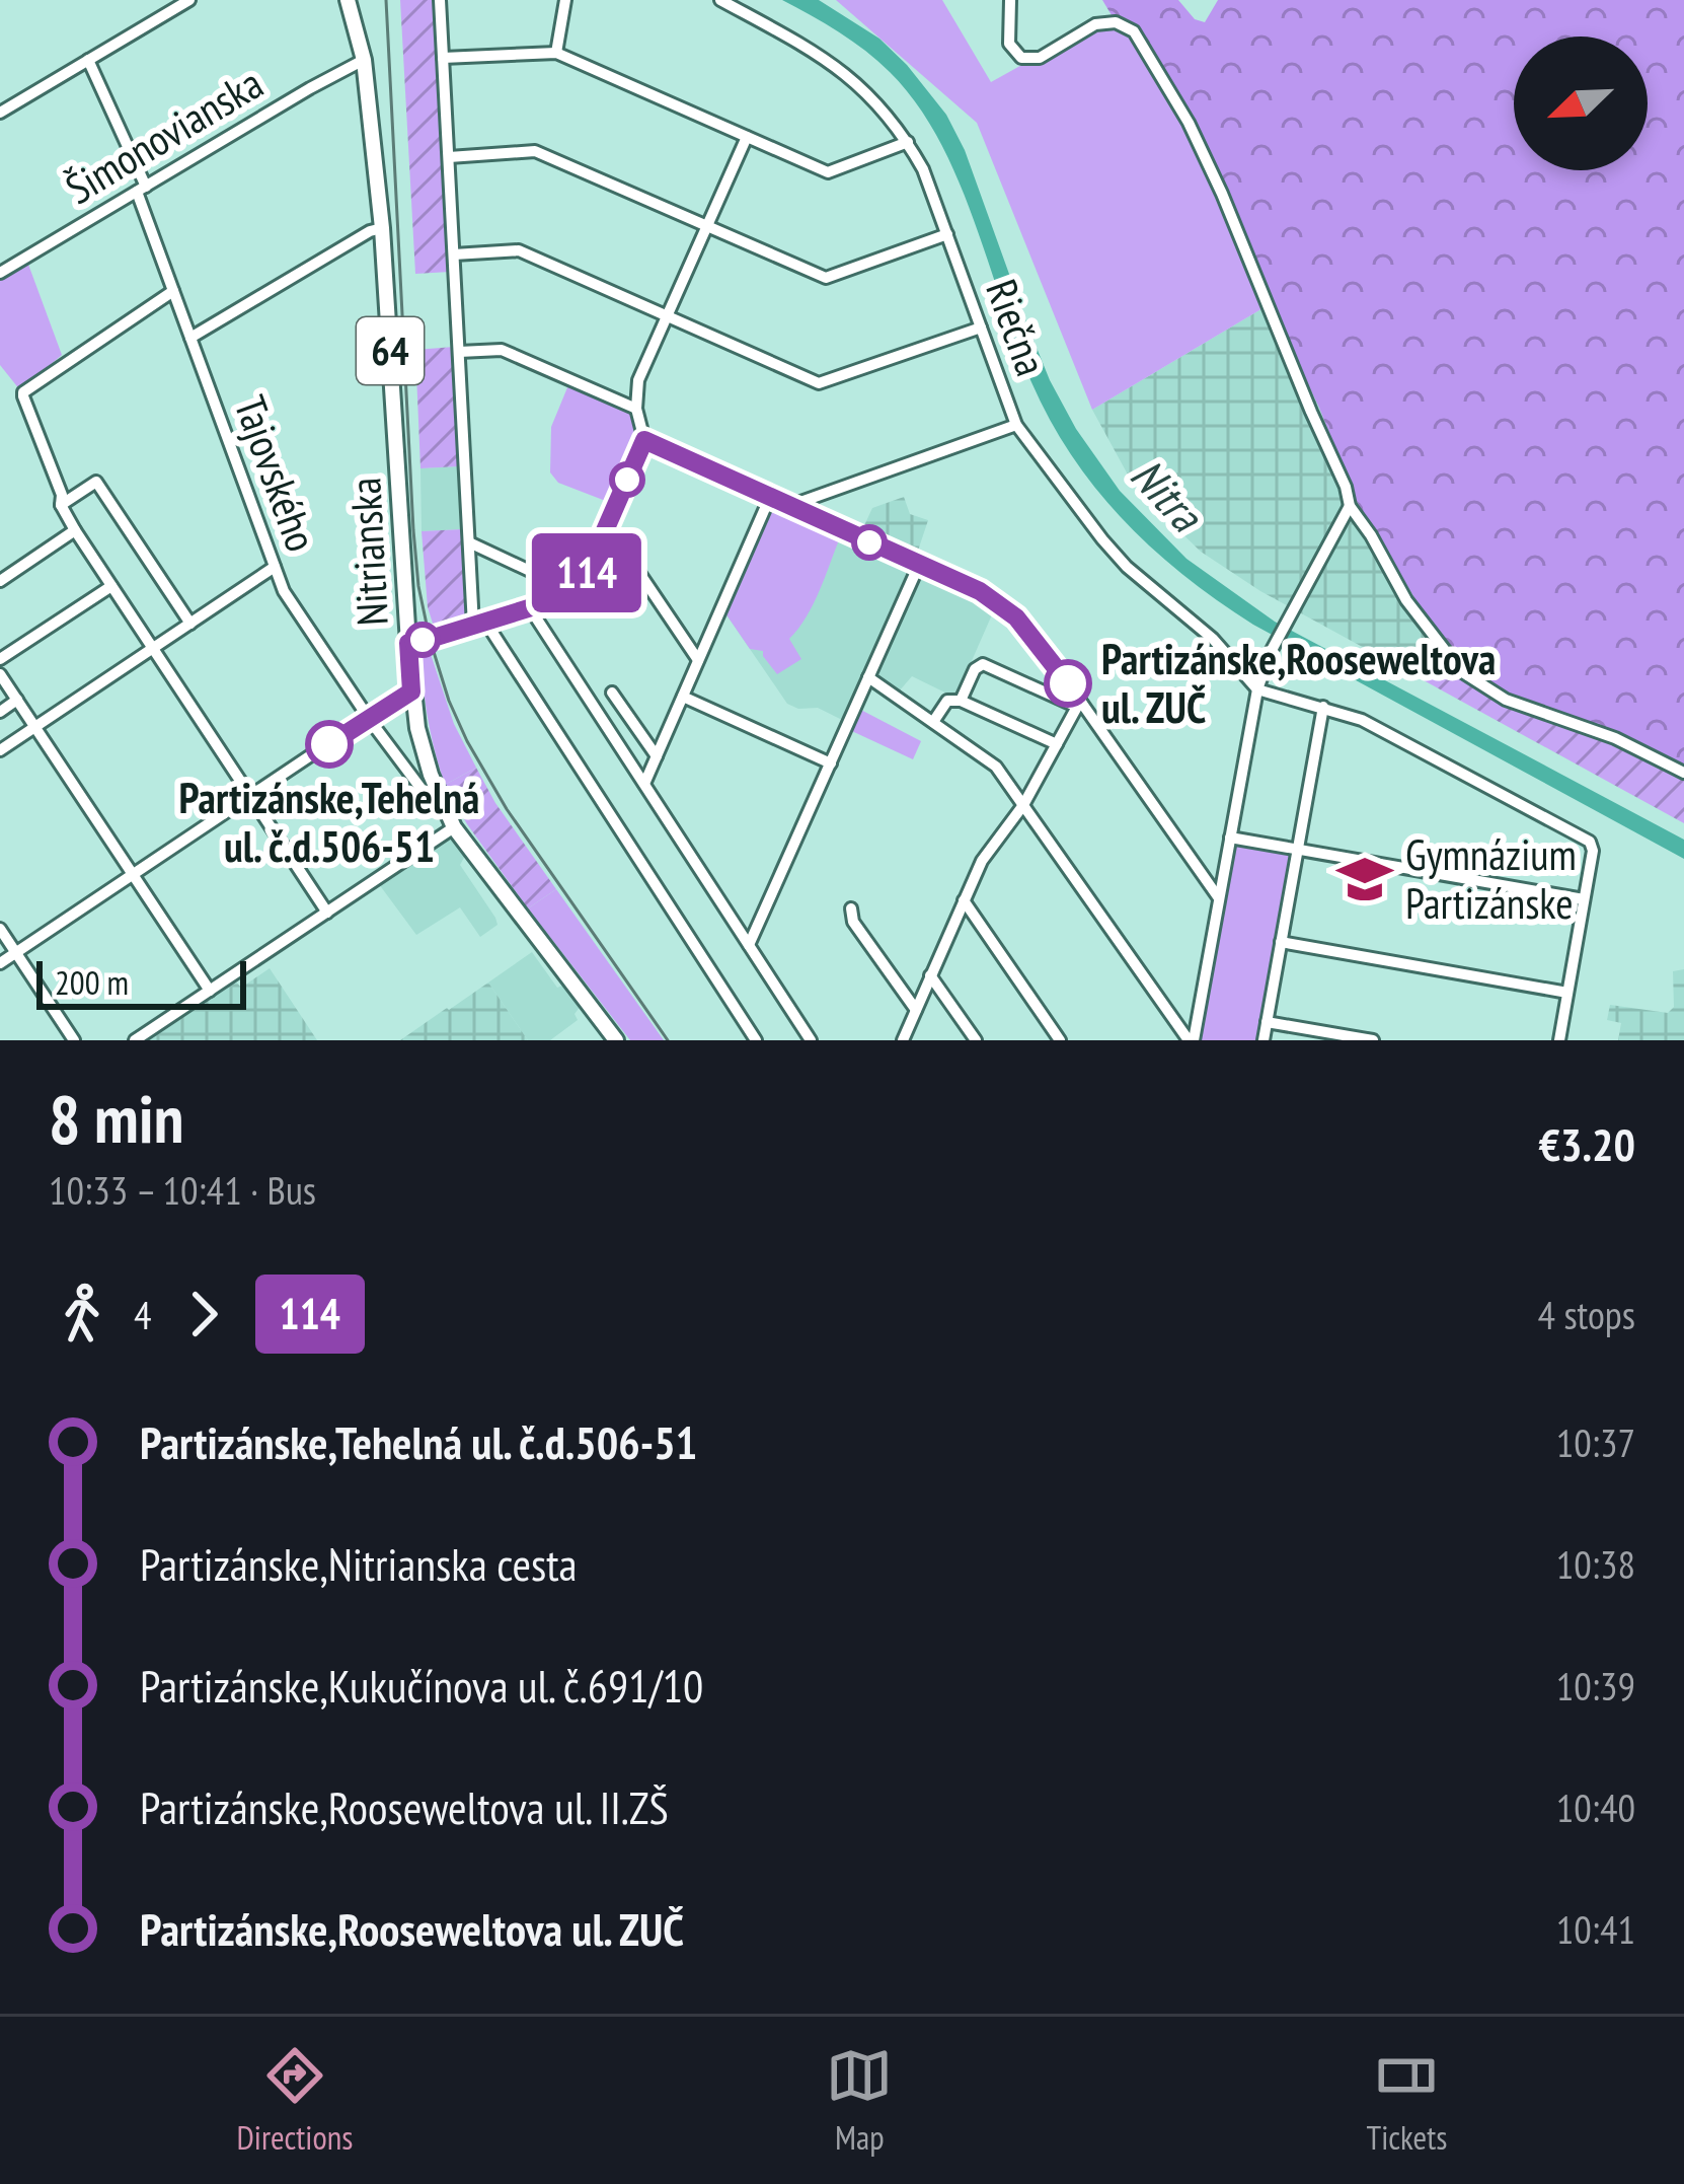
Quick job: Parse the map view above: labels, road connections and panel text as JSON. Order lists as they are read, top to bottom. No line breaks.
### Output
{"streets":{"main road":["64","Nitrianska"],"street":["Šimonovianska","Riečna","Tajovského"]},"crossings":[["Šimonovianska","Tajovského"],["Šimonovianska","Nitrianska"],["Tajovského","Nitrianska"]],"water":["Nitra"],"places":{"other":["Partizánske,Rooseweltova ul. ZUČ","Partizánske,Tehelná ul. č.d.506-51"],"school or university":["Gymnázium Partizánske"]},"lines":["bus line 114"],"scale_bar":"200 m","north":"bottom left","page":{"on_map":"114","scale":"200 m","heading":["8 min","10:33 – 10:41 · Bus","€3.20"],"legs":["4","114","4 stops"],"list":[{"name":"Partizánske,Tehelná ul. č.d.506-51","value":"10:37"},{"name":"Partizánske,Nitrianska cesta","value":"10:38"},{"name":"Partizánske,Kukučínova ul. č.691/10","value":"10:39"},{"name":"Partizánske,Rooseweltova ul. II.ZŠ","value":"10:40"},{"name":"Partizánske,Rooseweltova ul. ZUČ","value":"10:41"}],"tabs":["Directions","Map","Tickets"]}}
